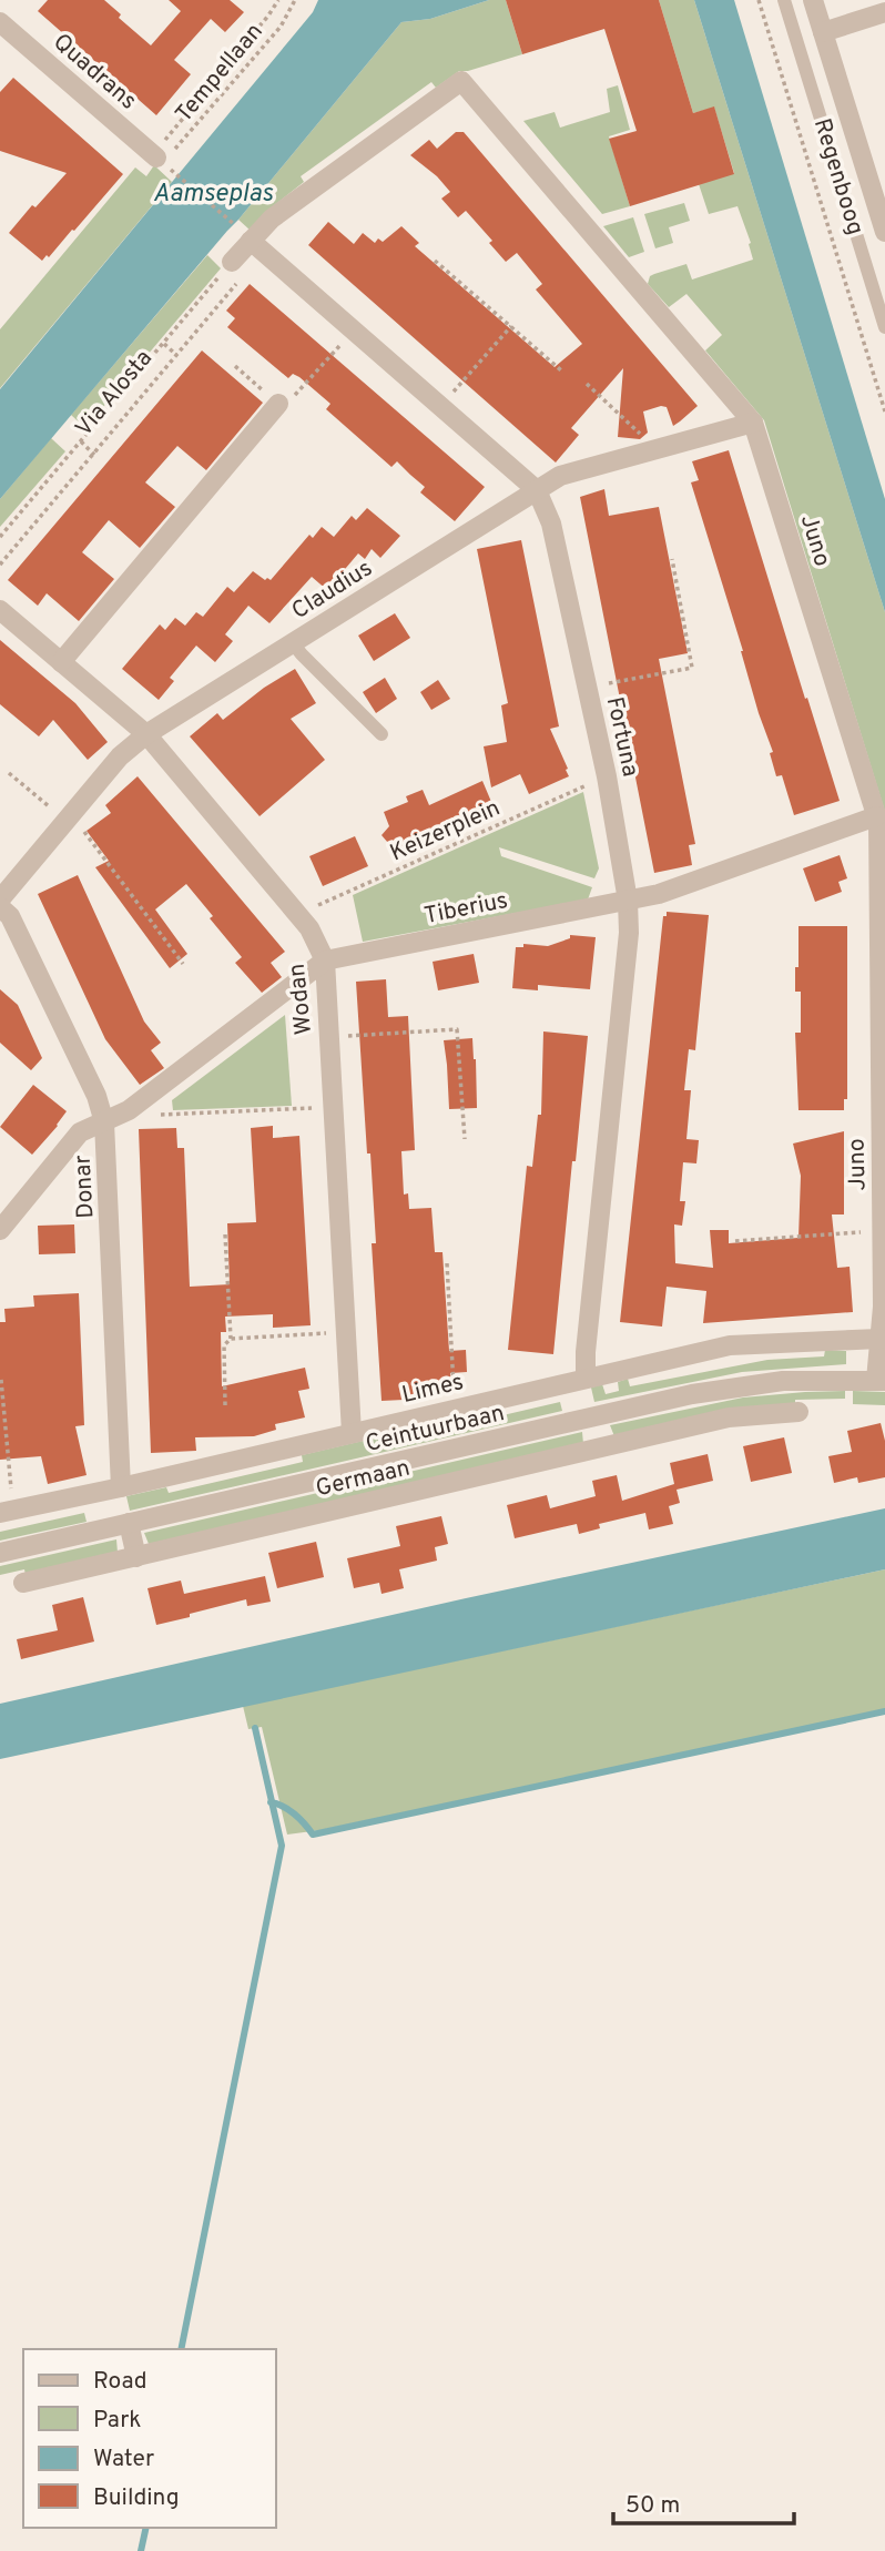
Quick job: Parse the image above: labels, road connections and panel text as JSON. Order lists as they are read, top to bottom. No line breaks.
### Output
{"streets":{"street":["Quadrans","Regenboog","Juno","Claudius","Fortuna","Tiberius","Wodan","Donar","Limes","Ceintuurbaan","Germaan"],"path":["Tempellaan","Via Alosta","Keizerplein"]},"crossings":[["Quadrans","Tempellaan"],["Juno","Claudius"],["Juno","Fortuna"],["Juno","Tiberius"],["Juno","Limes"],["Juno","Ceintuurbaan"],["Claudius","Fortuna"],["Claudius","Wodan"],["Fortuna","Keizerplein"],["Fortuna","Tiberius"],["Fortuna","Limes"],["Keizerplein","Wodan"],["Tiberius","Wodan"],["Tiberius","Donar"],["Wodan","Limes"],["Donar","Limes"]],"water":["Aamseplas"],"legend":["Road","Park","Water","Building"],"scale_bar":"50 m"}
